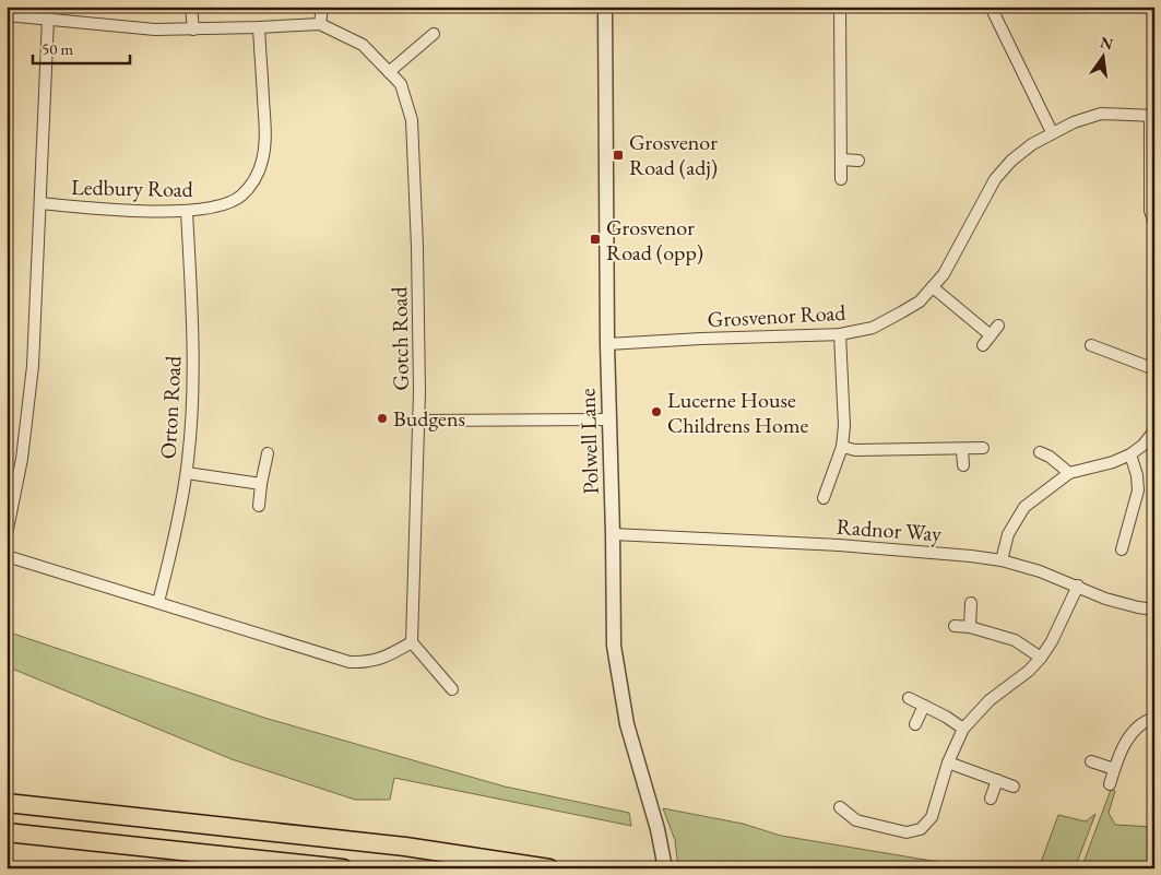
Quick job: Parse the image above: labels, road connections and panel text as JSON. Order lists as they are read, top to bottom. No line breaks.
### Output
{"streets":{"street":["Ledbury Road","Grosvenor Road","Gotch Road","Orton Road","Polwell Lane","Radnor Way"]},"crossings":[["Ledbury Road","Gotch Road"],["Ledbury Road","Orton Road"],["Grosvenor Road","Polwell Lane"],["Polwell Lane","Radnor Way"]],"places":{"transit":["Grosvenor Road (adj)","Grosvenor Road (opp)"],"other":["Lucerne House Childrens Home","Budgens"]},"scale_bar":"50 m","north":"top"}
